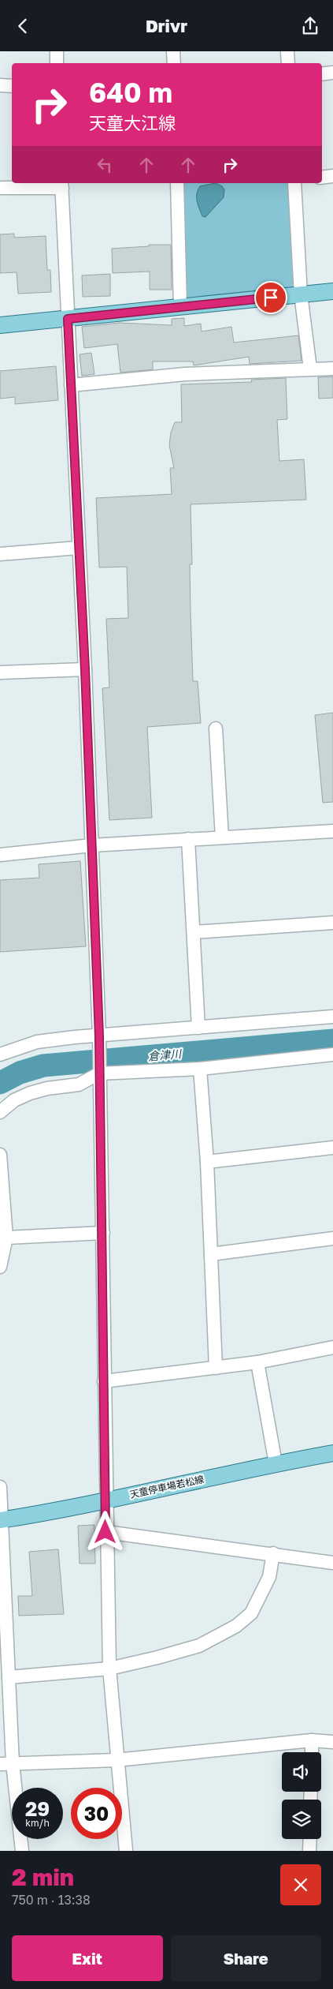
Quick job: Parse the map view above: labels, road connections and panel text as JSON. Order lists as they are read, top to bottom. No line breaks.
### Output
{"streets":{"main road":["天童停車場若松線"]},"water":["倉津川"],"page":{"header":"Drivr","turn":["640 m","天童大江線"],"speed":"29 km/h","limit":"30","heading":["2 min","750 m · 13:38"],"buttons":["Exit","Share"]}}
